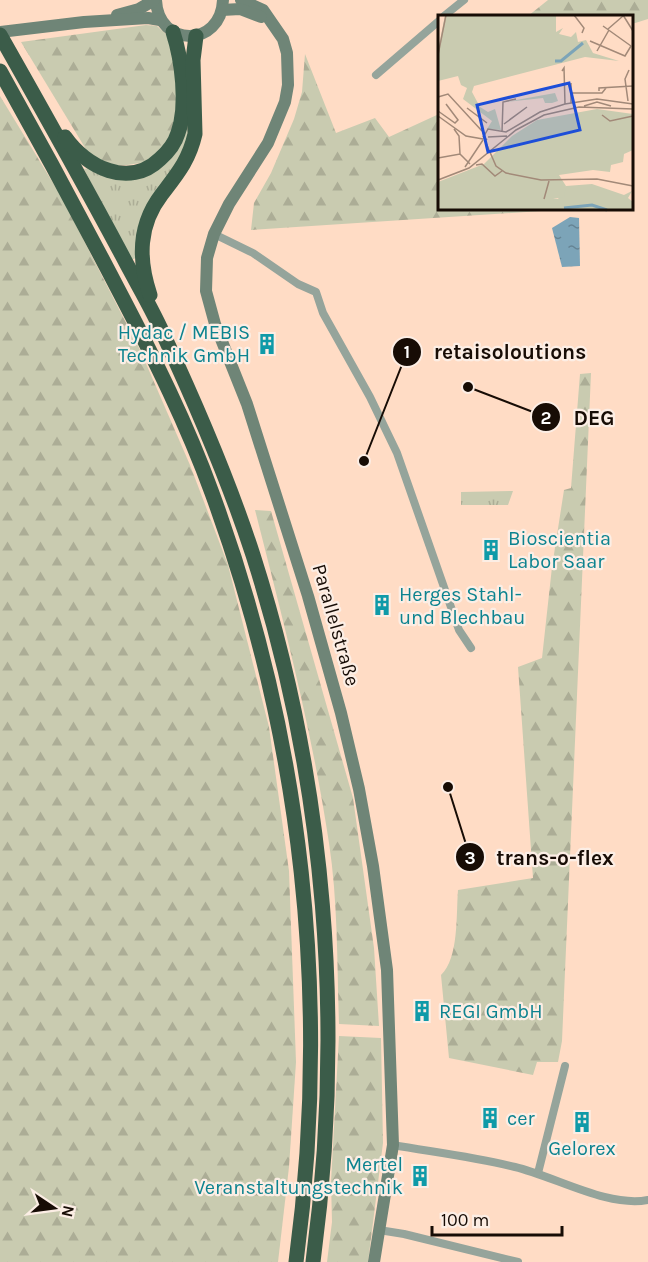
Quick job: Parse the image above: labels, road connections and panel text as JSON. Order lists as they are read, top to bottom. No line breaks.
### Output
{"streets":{"street":["Parallelstraße"]},"places":{"building":["Hydac / MEBIS Technik GmbH","Bioscientia Labor Saar","Herges Stahl- und Blechbau","REGI GmbH","cer","Gelorex","Mertel Veranstaltungstechnik"],"other":["DEG","retaisoloutions","trans-o-flex"]},"scale_bar":"100 m","north":"right"}
